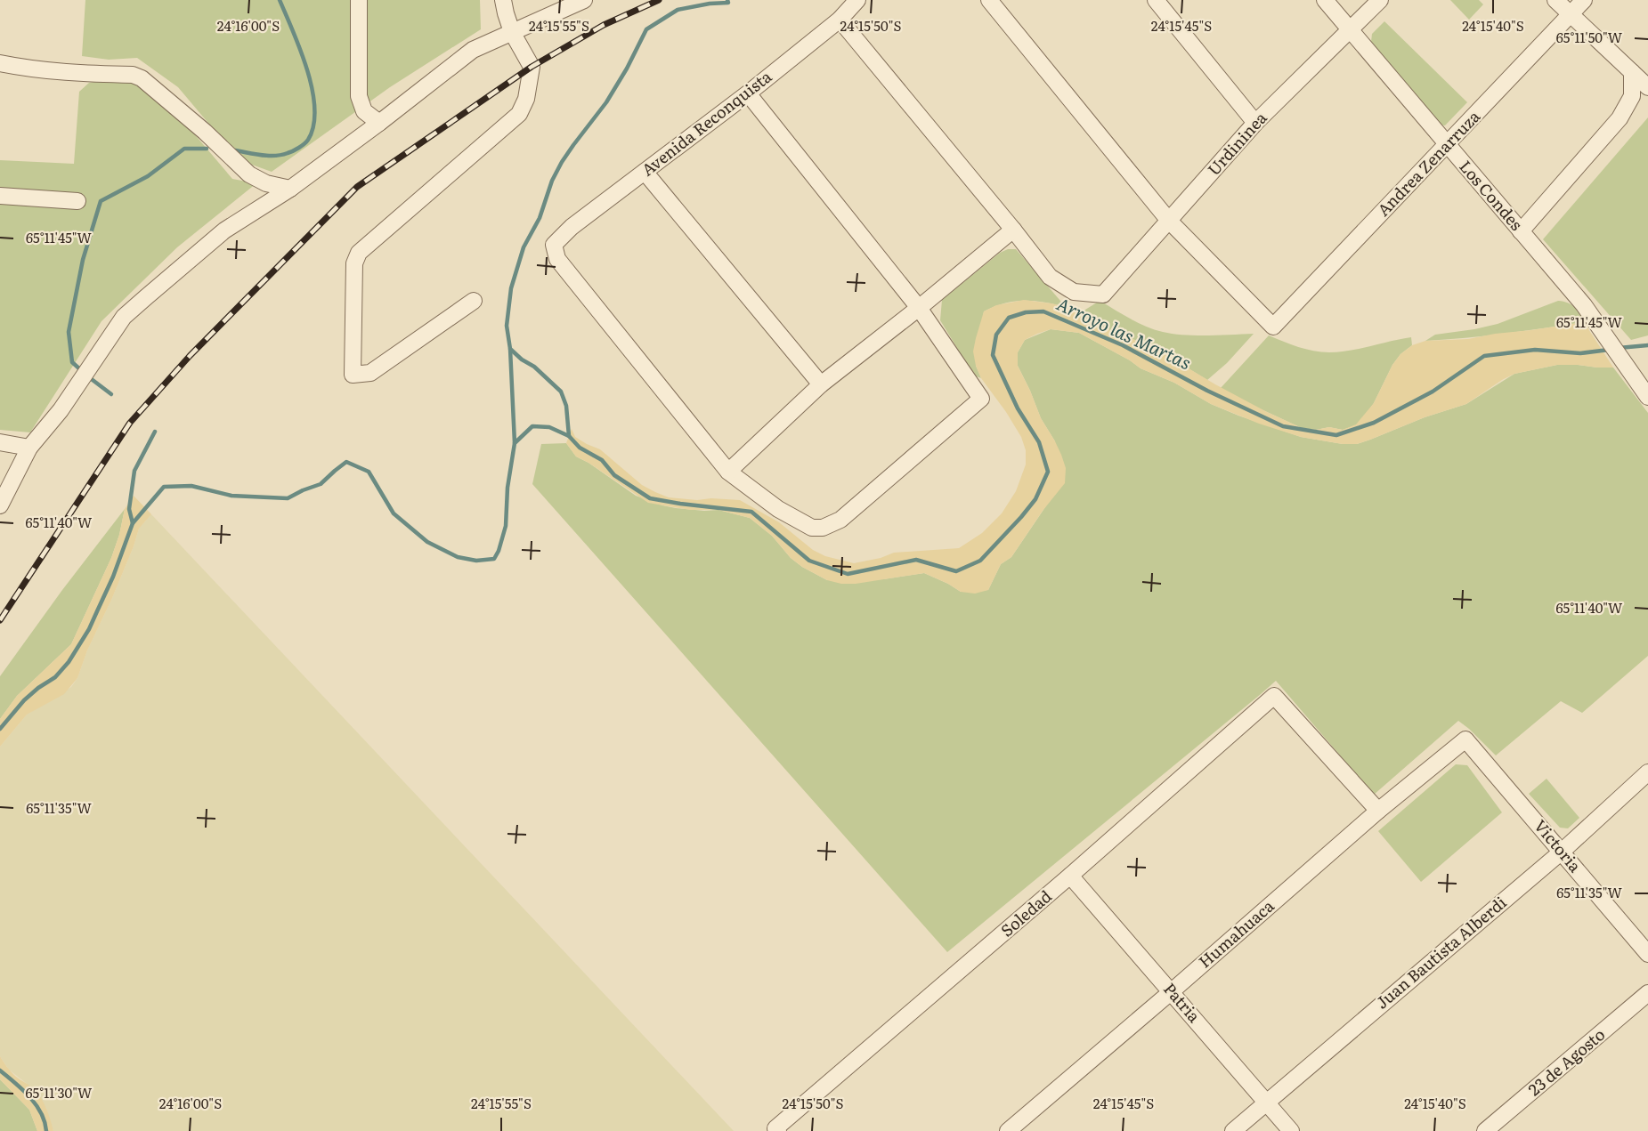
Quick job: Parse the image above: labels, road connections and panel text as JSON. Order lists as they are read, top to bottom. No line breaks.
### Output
{"streets":{"street":["Avenida Reconquista","Urdininea","Andrea Zenarruza","Los Condes","Victoria","Soledad","Humahuaca","Juan Bautista Alberdi","Patria","23 de Agosto"]},"crossings":[["Urdininea","Andrea Zenarruza"],["Urdininea","Los Condes"],["Andrea Zenarruza","Los Condes"],["Victoria","Humahuaca"],["Victoria","Juan Bautista Alberdi"],["Soledad","Humahuaca"],["Soledad","Patria"],["Humahuaca","Patria"],["Juan Bautista Alberdi","Patria"]],"water":["Arroyo las Martas"],"coordinates":["24°16'00\"S","24°15'55\"S","24°15'50\"S","24°15'45\"S","24°15'40\"S","65°11'50\"W","65°11'45\"W","65°11'40\"W","65°11'35\"W","65°11'30\"W"]}
